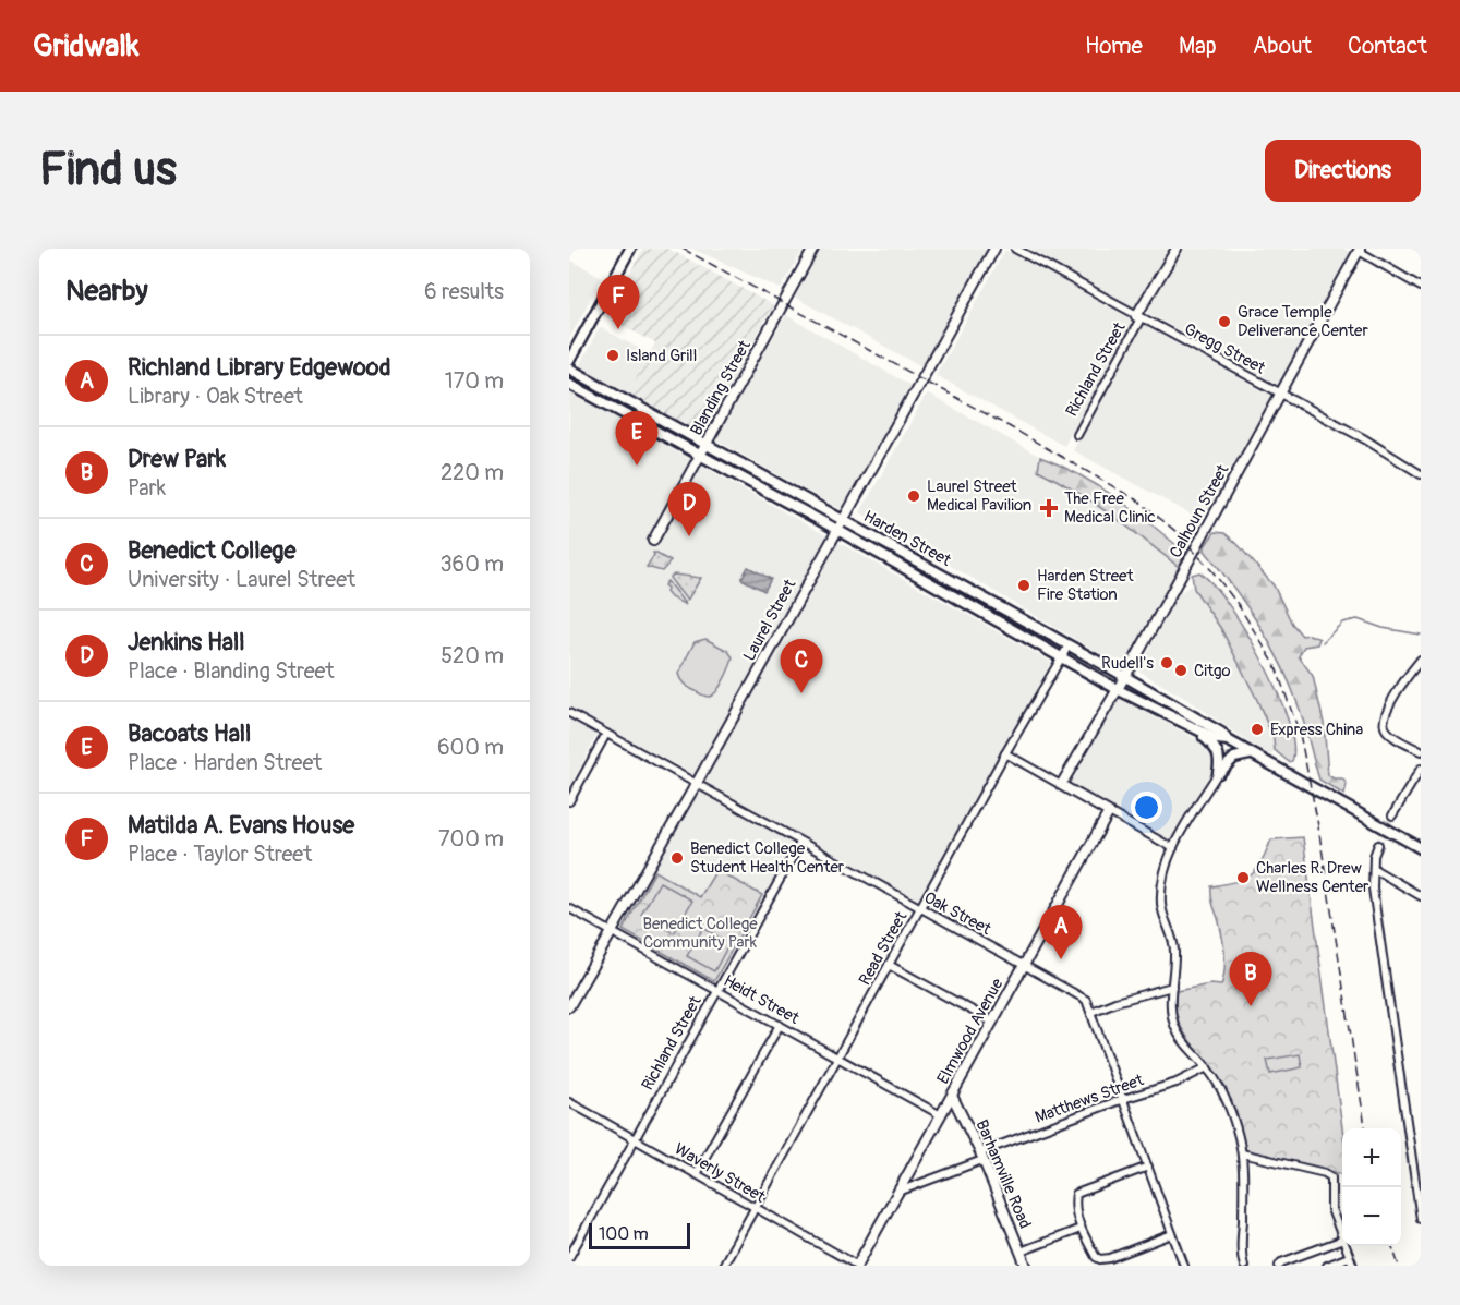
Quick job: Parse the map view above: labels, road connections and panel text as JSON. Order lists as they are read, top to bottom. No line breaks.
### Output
{"streets":{"main road":["Harden Street"],"street":["Gregg Street","Richland Street","Blanding Street","Calhoun Street","Laurel Street","Oak Street","Read Street","Heidt Street","Elmwood Avenue","Matthews Street","Waverly Street","Barhamville Road"]},"crossings":[["Gregg Street","Richland Street"],["Gregg Street","Calhoun Street"],["Richland Street","Oak Street"],["Richland Street","Heidt Street"],["Richland Street","Waverly Street"],["Blanding Street","Harden Street"],["Calhoun Street","Harden Street"],["Harden Street","Laurel Street"],["Harden Street","Read Street"],["Laurel Street","Oak Street"],["Laurel Street","Heidt Street"],["Oak Street","Read Street"],["Oak Street","Elmwood Avenue"],["Oak Street","Matthews Street"],["Read Street","Heidt Street"],["Read Street","Waverly Street"],["Heidt Street","Elmwood Avenue"],["Elmwood Avenue","Matthews Street"],["Elmwood Avenue","Waverly Street"],["Elmwood Avenue","Barhamville Road"],["Matthews Street","Barhamville Road"]],"parks":["Benedict College Community Park"],"places":{"other":["Grace Temple Deliverance Center","Island Grill","Laurel Street Medical Pavilion","Harden Street Fire Station","Rudell's","Citgo","Express China","Benedict College Student Health Center","Charles R. Drew Wellness Center"],"health":["The Free Medical Clinic"]},"scale_bar":"100 m","page":{"header":"Gridwalk","nav":["Home","Map","About","Contact"],"buttons":"Directions","title":"Find us","heading":["Nearby","6 results"],"pins":["F","E","D","C","A","B"],"list":[{"mark":"A","name":"Richland Library Edgewood","note":"Library · Oak Street","value":"170 m"},{"mark":"B","name":"Drew Park","note":"Park","value":"220 m"},{"mark":"C","name":"Benedict College","note":"University · Laurel Street","value":"360 m"},{"mark":"D","name":"Jenkins Hall","note":"Place · Blanding Street","value":"520 m"},{"mark":"E","name":"Bacoats Hall","note":"Place · Harden Street","value":"600 m"},{"mark":"F","name":"Matilda A. Evans House","note":"Place · Taylor Street","value":"700 m"}],"map_buttons":["+","−"],"scale":"100 m"}}
